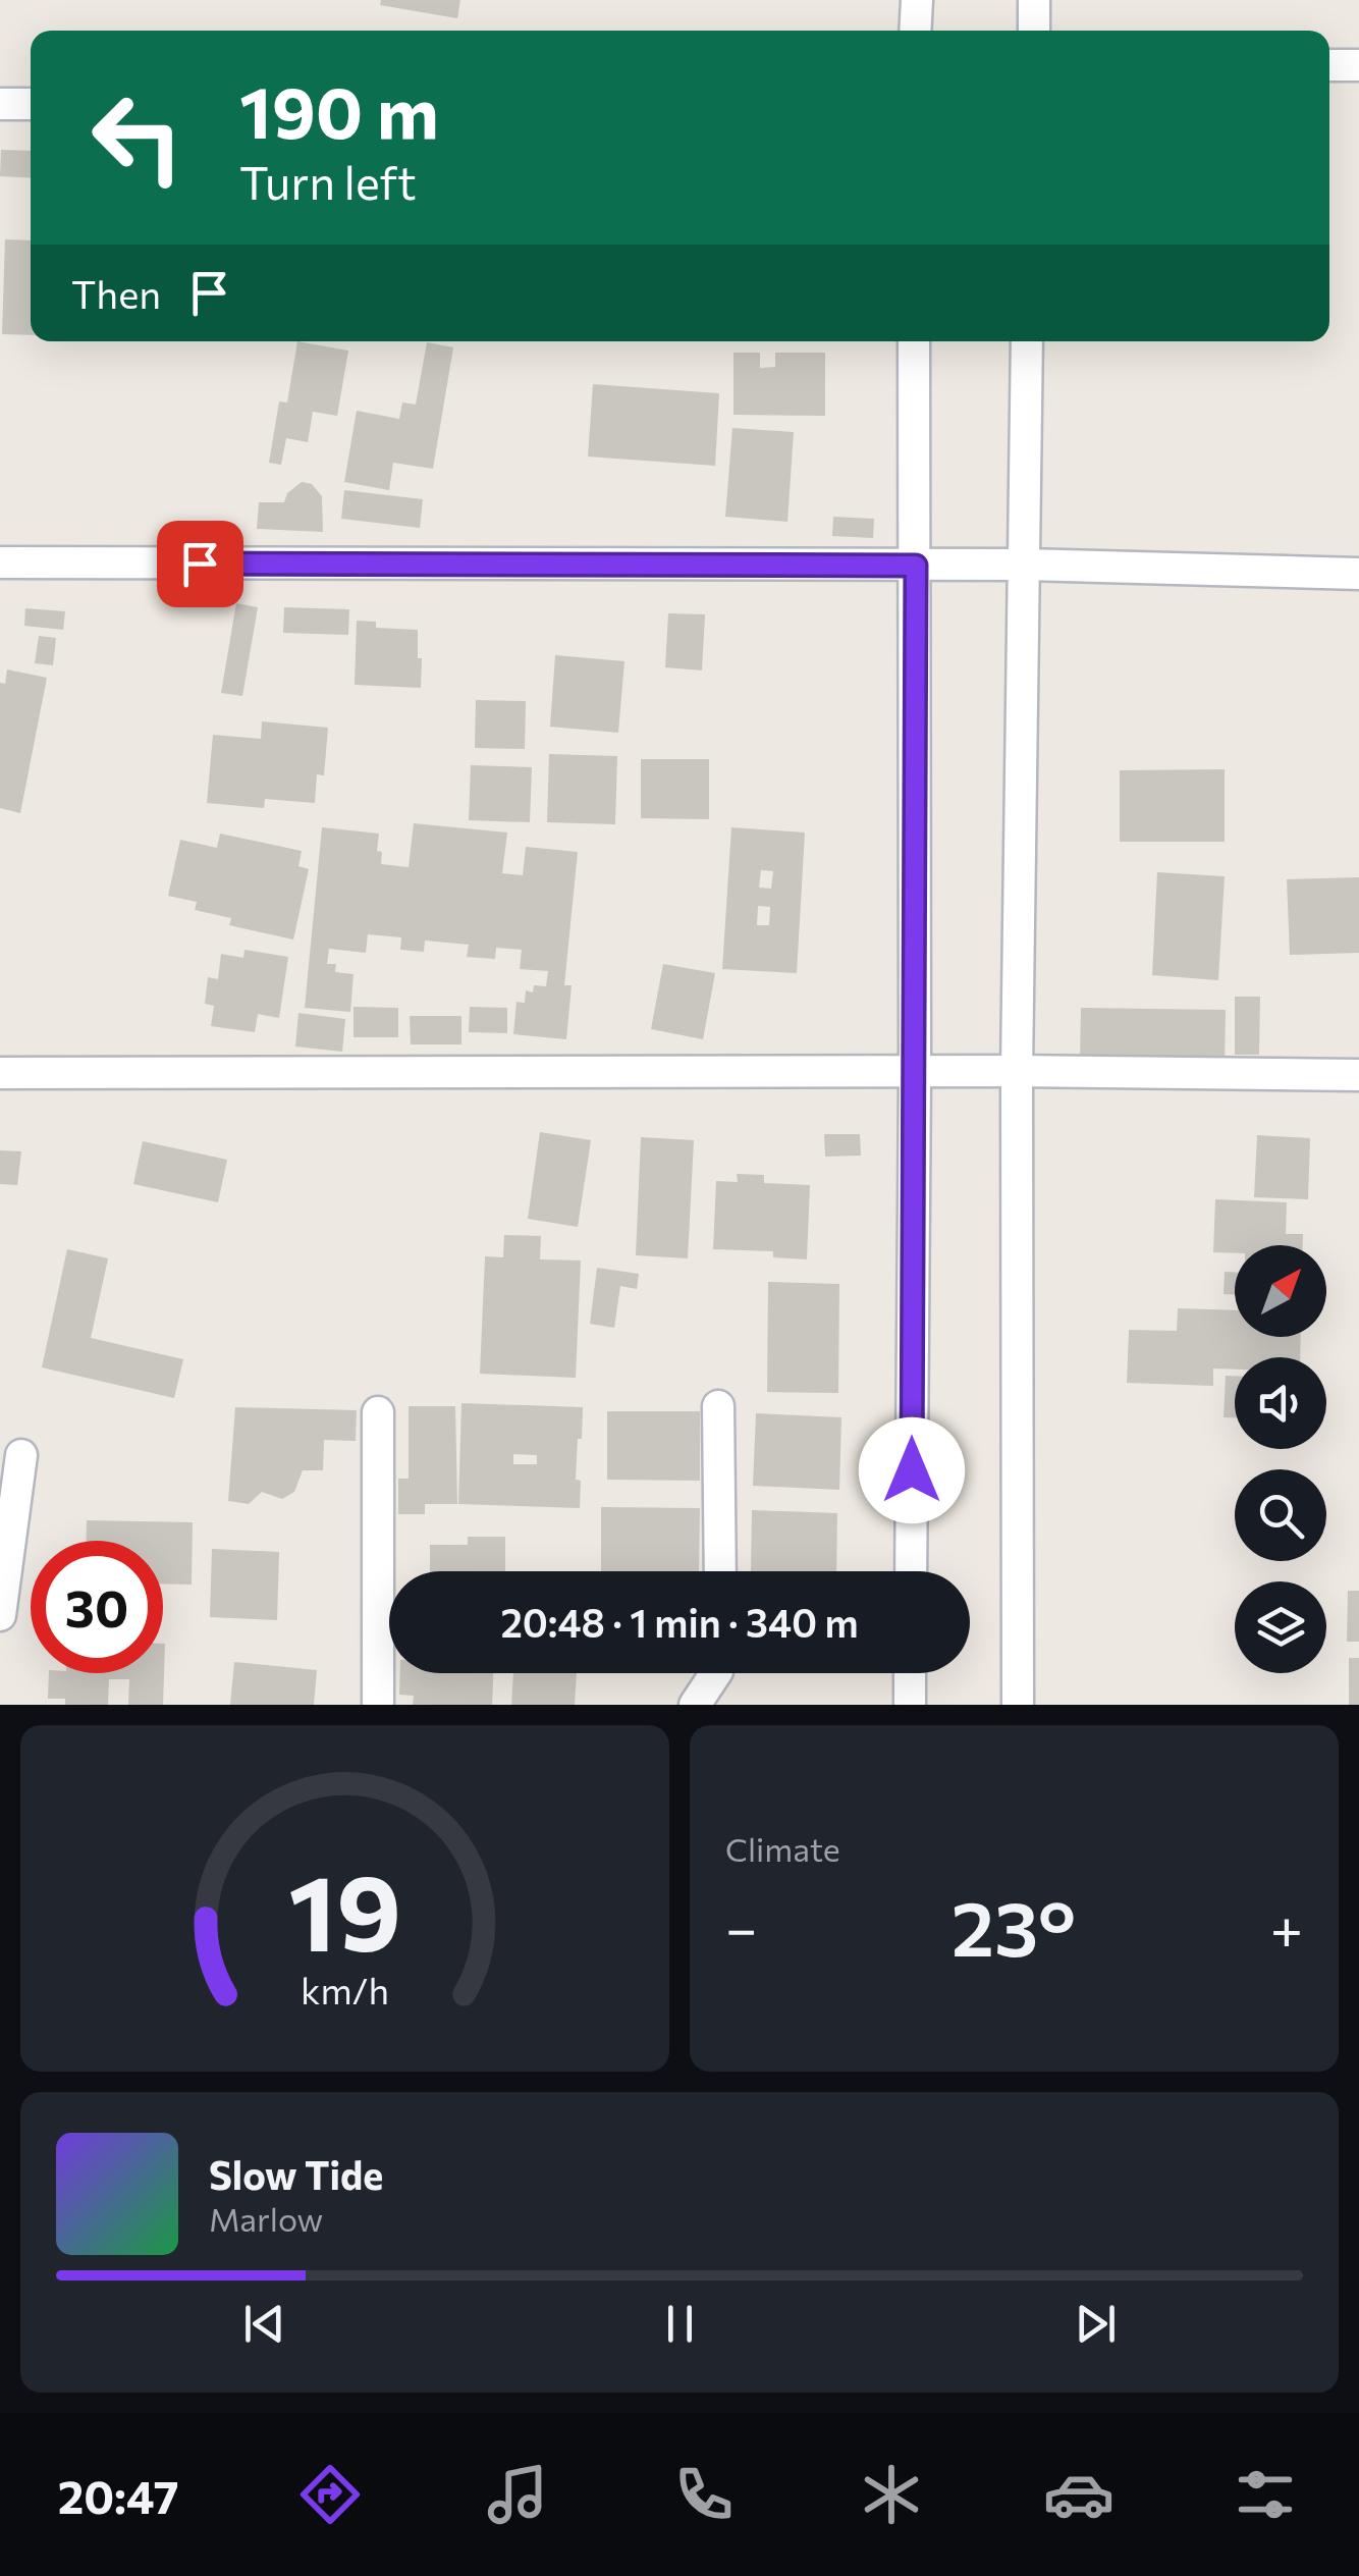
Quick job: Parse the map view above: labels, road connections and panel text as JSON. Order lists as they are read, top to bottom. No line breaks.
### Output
{"north":"top right","page":{"turn":["190 m","Turn left"],"then":"Then","limit":"30","trip":"20:48 · 1 min · 340 m","tile":"Climate","heat":["−","23°","+"],"song":["Slow Tide","Marlow"],"tabs":"20:47","gauge":["19","km/h"]}}
